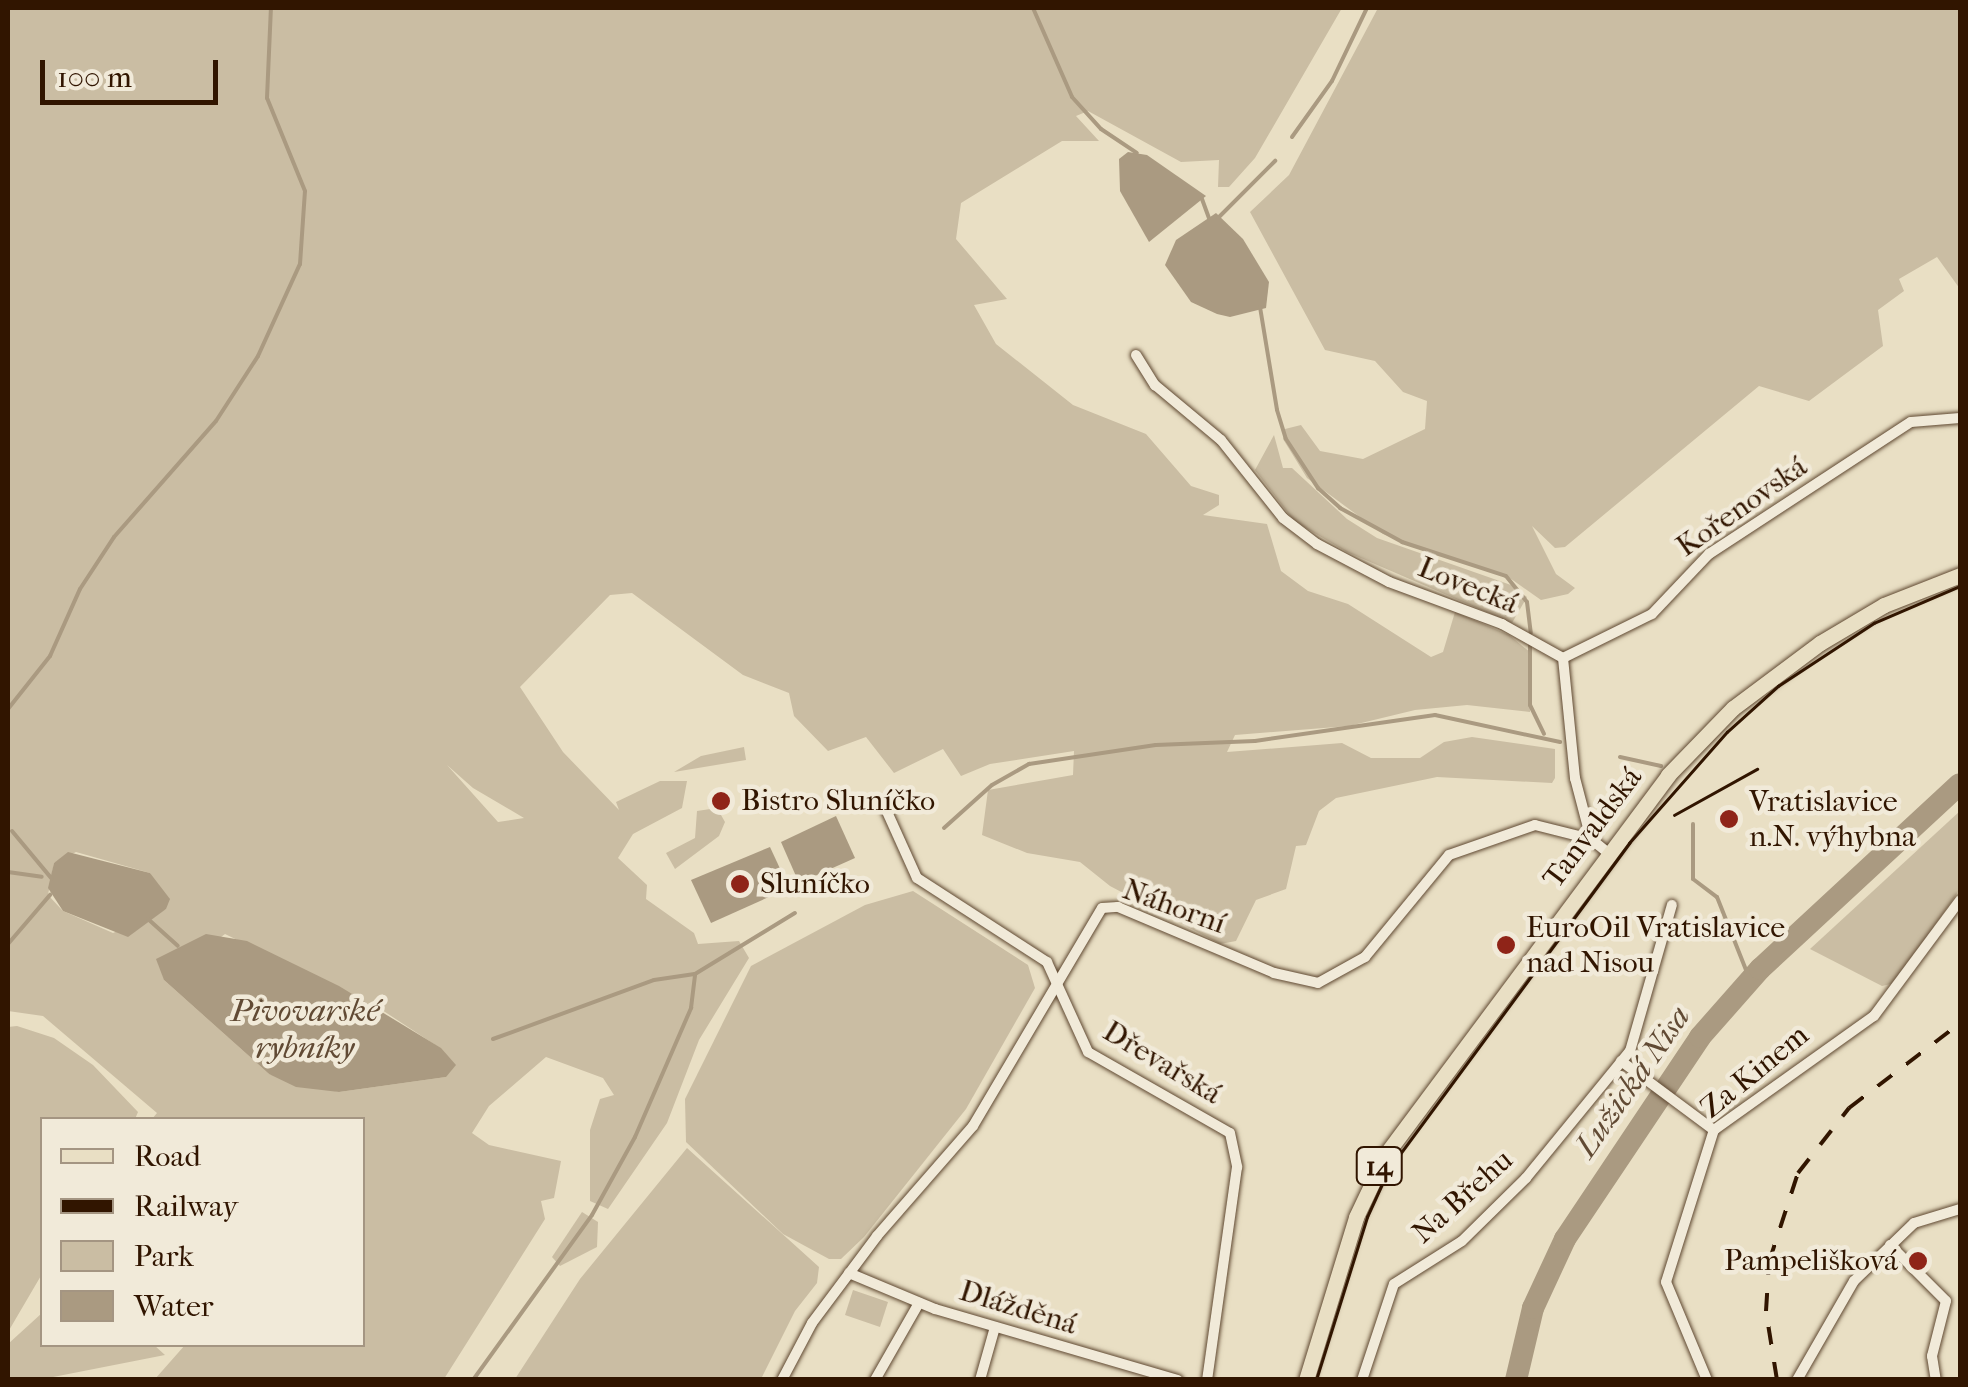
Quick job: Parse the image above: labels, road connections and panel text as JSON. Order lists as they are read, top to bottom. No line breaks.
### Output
{"streets":{"main road":["Tanvaldská","14"],"street":["Kořenovská","Lovecká","Náhorní","Dřevařská","Za Kinem","Na Břehu","Dlážděná"]},"crossings":[["Kořenovská","Lovecká"],["Tanvaldská","Náhorní"],["Náhorní","Dřevařská"],["Náhorní","Dlážděná"]],"water":["Pivovarské rybníky","Lužická Nisa"],"places":["Bistro Sluníčko","Vratislavice n.N. výhybna","Sluníčko","EuroOil Vratislavice nad Nisou","Pampelišková"],"legend":["Road","Railway","Park","Water"],"scale_bar":"100 m"}
